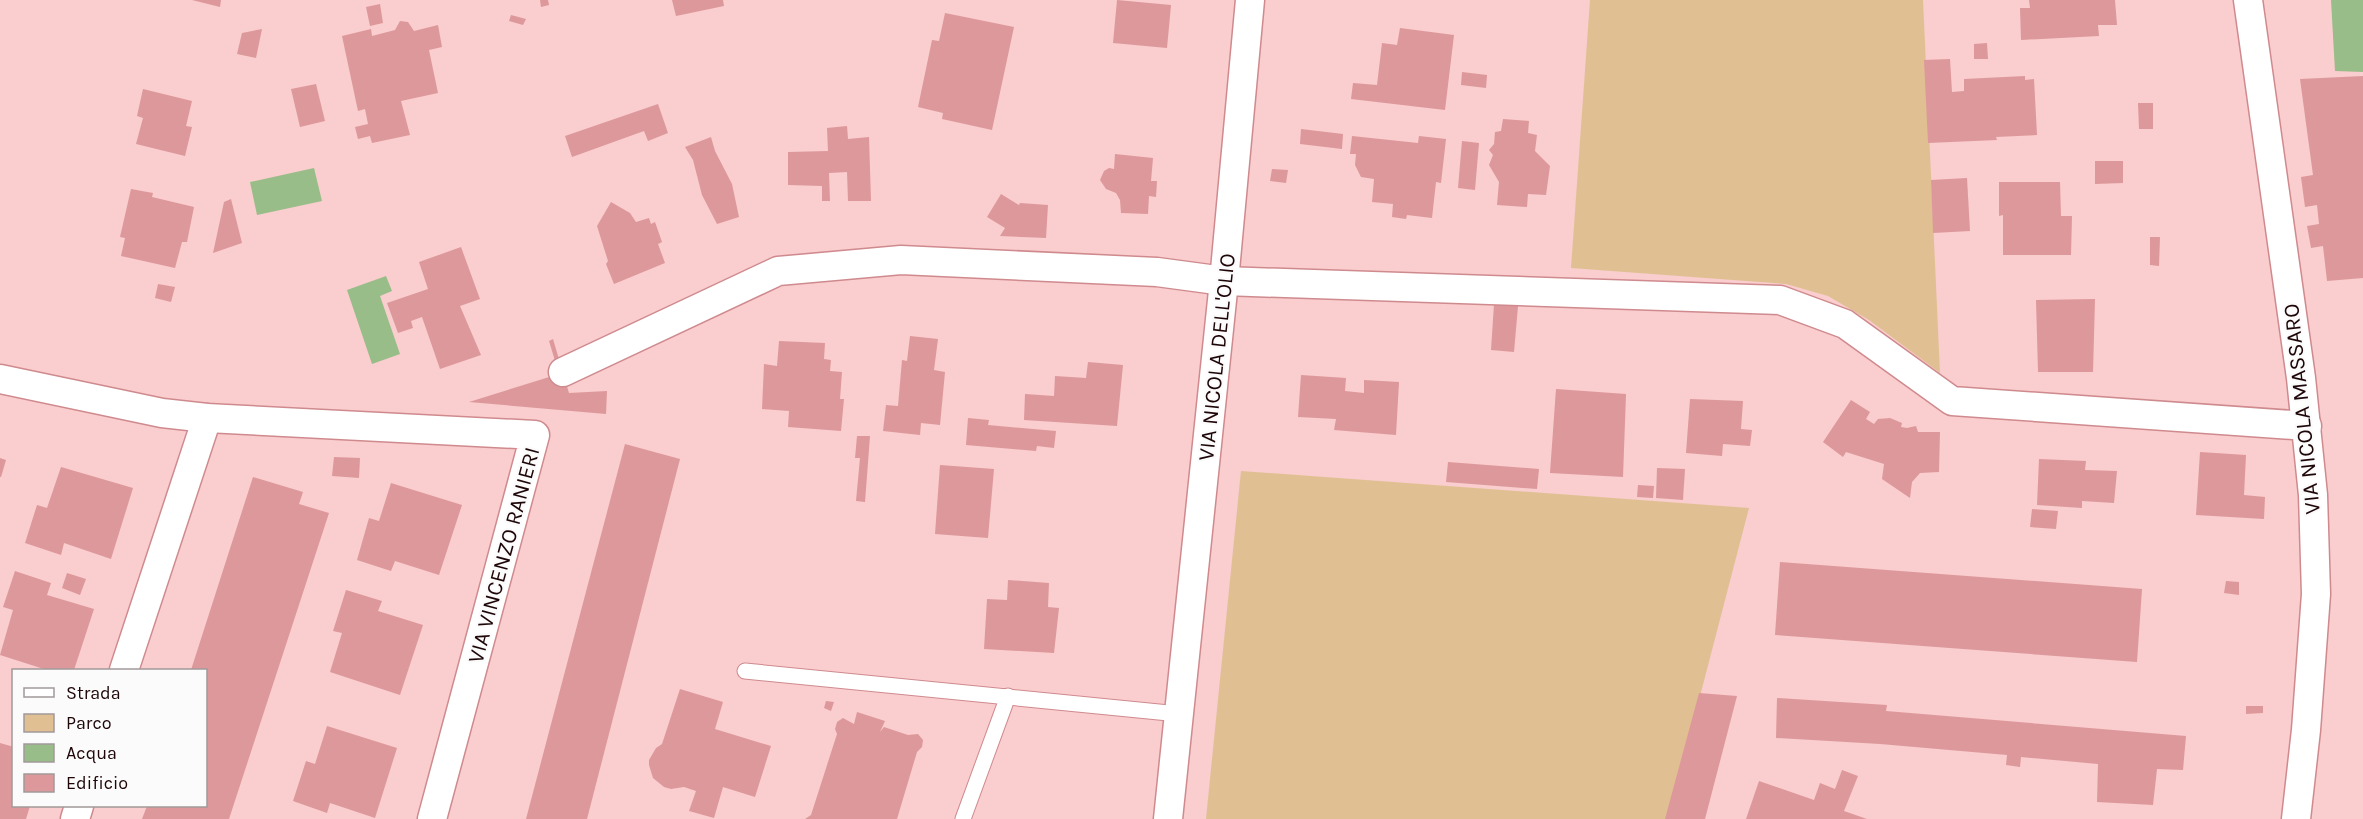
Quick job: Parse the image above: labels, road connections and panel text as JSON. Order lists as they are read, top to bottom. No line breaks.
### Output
{"streets":{"street":["VIA NICOLA DELL'OLIO","VIA NICOLA MASSARO","VIA VINCENZO RANIERI"]},"legend":["Strada","Parco","Acqua","Edificio"]}
